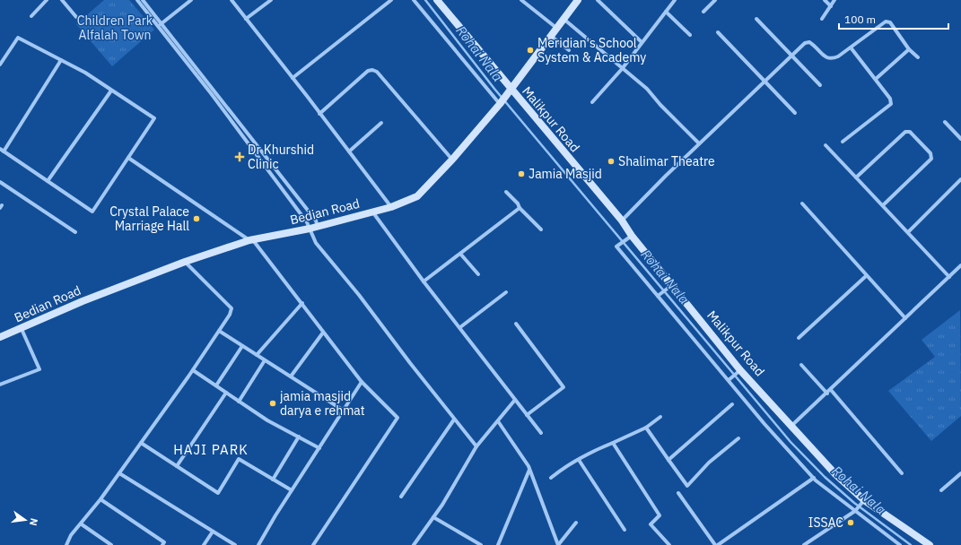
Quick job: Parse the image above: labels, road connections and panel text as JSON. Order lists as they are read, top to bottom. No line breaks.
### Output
{"streets":{"street":["Malikpur Road","Bedian Road"]},"crossings":[["Malikpur Road","Bedian Road"]],"districts":["HAJI PARK"],"water":["Rohai Nala"],"parks":["Children Park Alfalah Town"],"places":{"other":["Meridian's School System & Academy","Shalimar Theatre","Jamia Masjid","Crystal Palace Marriage Hall","jamia masjid darya e rehmat","ISSAC"],"health":["Dr Khurshid Clinic"]},"scale_bar":"100 m","north":"right"}
